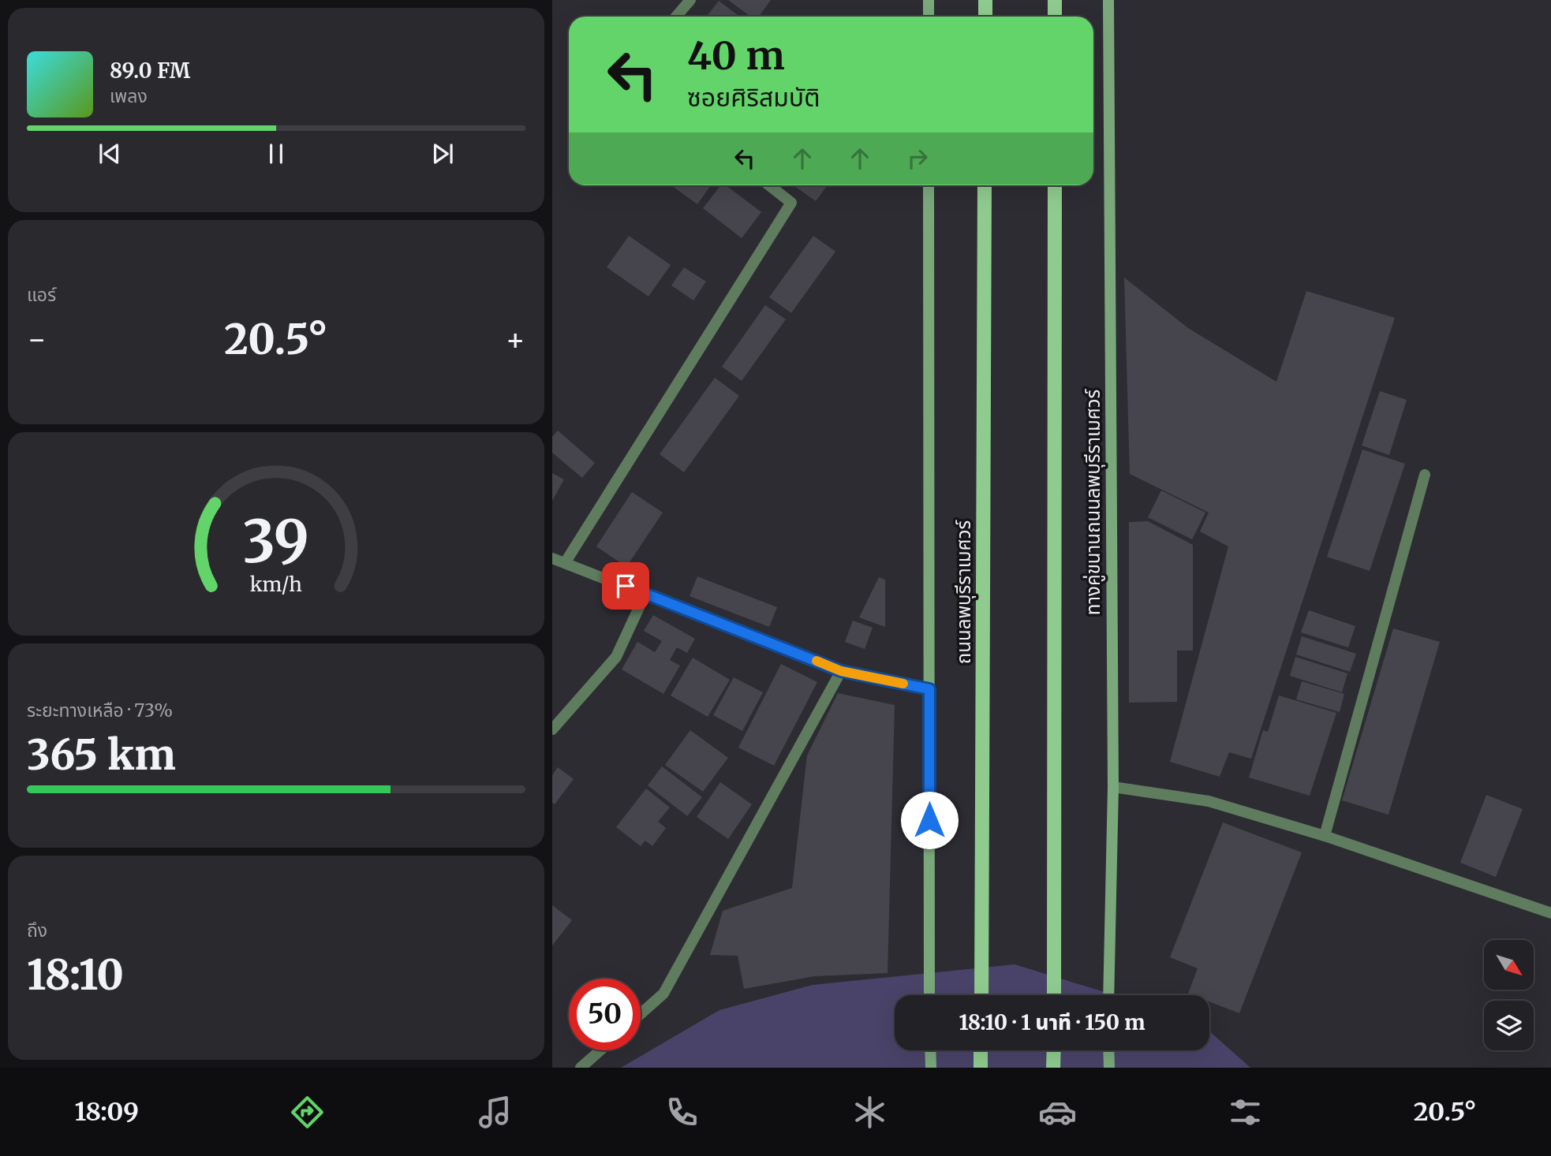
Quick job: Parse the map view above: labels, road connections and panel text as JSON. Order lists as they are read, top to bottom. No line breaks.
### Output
{"streets":{"main road":["ทางคู่ขนานถนนลพบุรีราเมศวร์","ถนนลพบุรีราเมศวร์"]},"north":"bottom right","page":{"turn":["40 m","ซอยศิริสมบัติ"],"song":["89.0 FM","เพลง"],"tile":["แอร์",["ระยะทางเหลือ · 73%","365 km"],["ถึง","18:10"]],"heat":["−","20.5°","+"],"limit":"50","trip":"18:10 · 1 นาที · 150 m","tabs":["18:09","20.5°"],"gauge":["39","km/h"]}}
